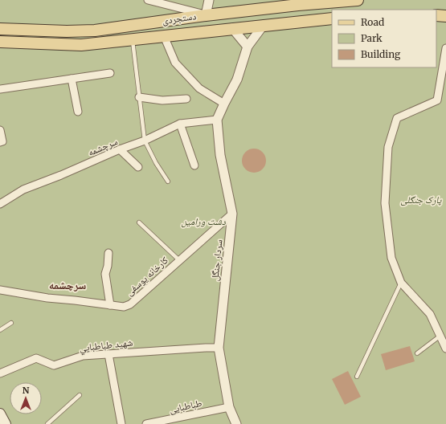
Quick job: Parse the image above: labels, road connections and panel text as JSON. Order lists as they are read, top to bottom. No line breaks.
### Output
{"streets":{"main road":["دستجردی"],"street":["سرچشمه","سردار جنگل","کارخانه یوسفی","شهيد طباطبايي","طباطبایی"]},"crossings":[["دستجردی","سردار جنگل"],["سرچشمه","سردار جنگل"],["سردار جنگل","کارخانه یوسفی"],["سردار جنگل","شهيد طباطبايي"],["سردار جنگل","طباطبایی"]],"districts":["سرچشمه"],"parks":["پارک جنگلی","دشت ورامین"],"legend":["Road","Park","Building"],"north":"top"}
